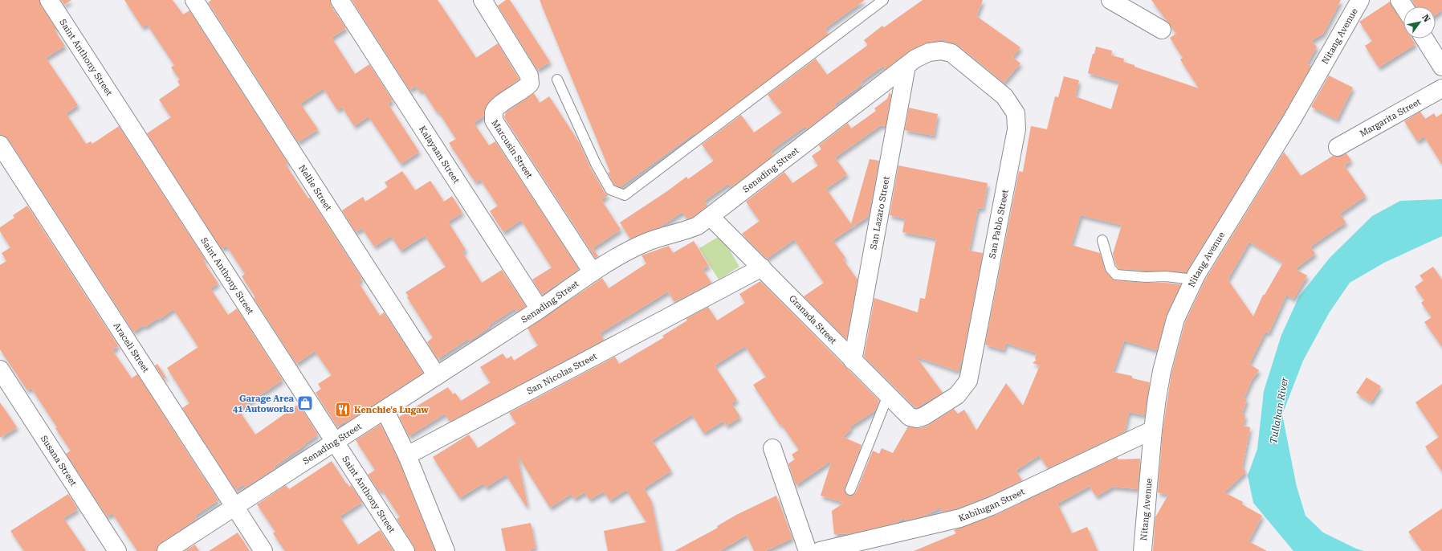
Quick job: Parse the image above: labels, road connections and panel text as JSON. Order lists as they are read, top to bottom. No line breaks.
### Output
{"streets":{"street":["Nitang Avenue","Saint Anthony Street","Margarita Street","Marcusin Street","Kalayaan Street","Senading Street","Nellie Street","San Lazaro Street","San Pablo Street","Granada Street","Araceli Street","San Nicolas Street","Susana Street","Kabilugan Street"]},"crossings":[["Nitang Avenue","Kabilugan Street"],["Saint Anthony Street","Senading Street"],["Marcusin Street","Senading Street"],["Kalayaan Street","Senading Street"],["Senading Street","Nellie Street"],["Senading Street","San Lazaro Street"],["Senading Street","San Pablo Street"],["Senading Street","Granada Street"],["Senading Street","Araceli Street"],["San Lazaro Street","Granada Street"],["San Pablo Street","Granada Street"],["Granada Street","San Nicolas Street"]],"water":["Tullahan River"],"places":{"shop":["Garage Area 41 Autoworks"],"restaurant":["Kenchie's Lugaw"]},"north":"top right"}
